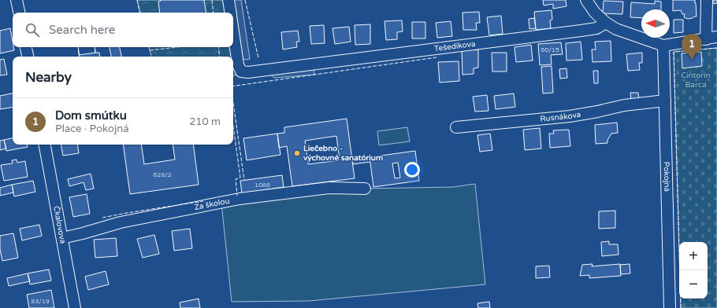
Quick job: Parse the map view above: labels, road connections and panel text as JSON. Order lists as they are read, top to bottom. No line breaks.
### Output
{"streets":{"street":["Tešedíkova","Rusnákova","Pokojná","Za školou","Čkalovova"]},"crossings":[["Rusnákova","Pokojná"],["Za školou","Čkalovova"]],"parks":["Cintorín Barca"],"places":["Liečebno - výchovné sanatórium"],"house_numbers":["60/15","628/2","1086","83/19"],"north":"left","page":{"search":"Search here","pins":"1","heading":"Nearby","list":[{"mark":"1","name":"Dom smútku","note":"Place · Pokojná","value":"210 m"}],"map_buttons":["+","−"]}}
